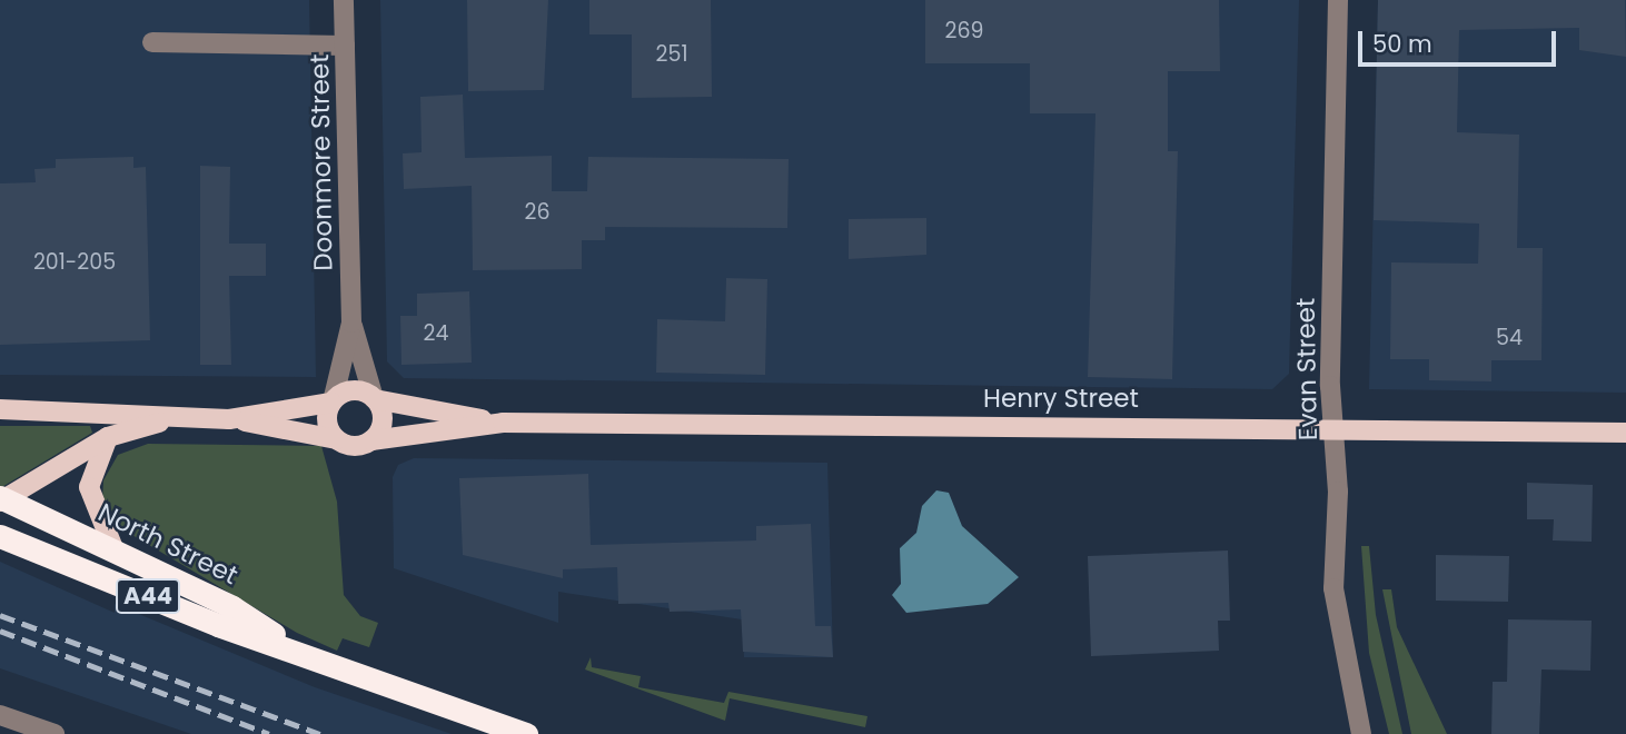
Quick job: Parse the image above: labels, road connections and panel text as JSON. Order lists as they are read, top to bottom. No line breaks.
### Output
{"streets":{"highway":["North Street","A44"],"main road":["Henry Street"],"street":["Doonmore Street","Evan Street"]},"crossings":[["Doonmore Street","Henry Street"],["Evan Street","Henry Street"]],"house_numbers":["269","251","26","201-205","24","54"],"scale_bar":"50 m"}
